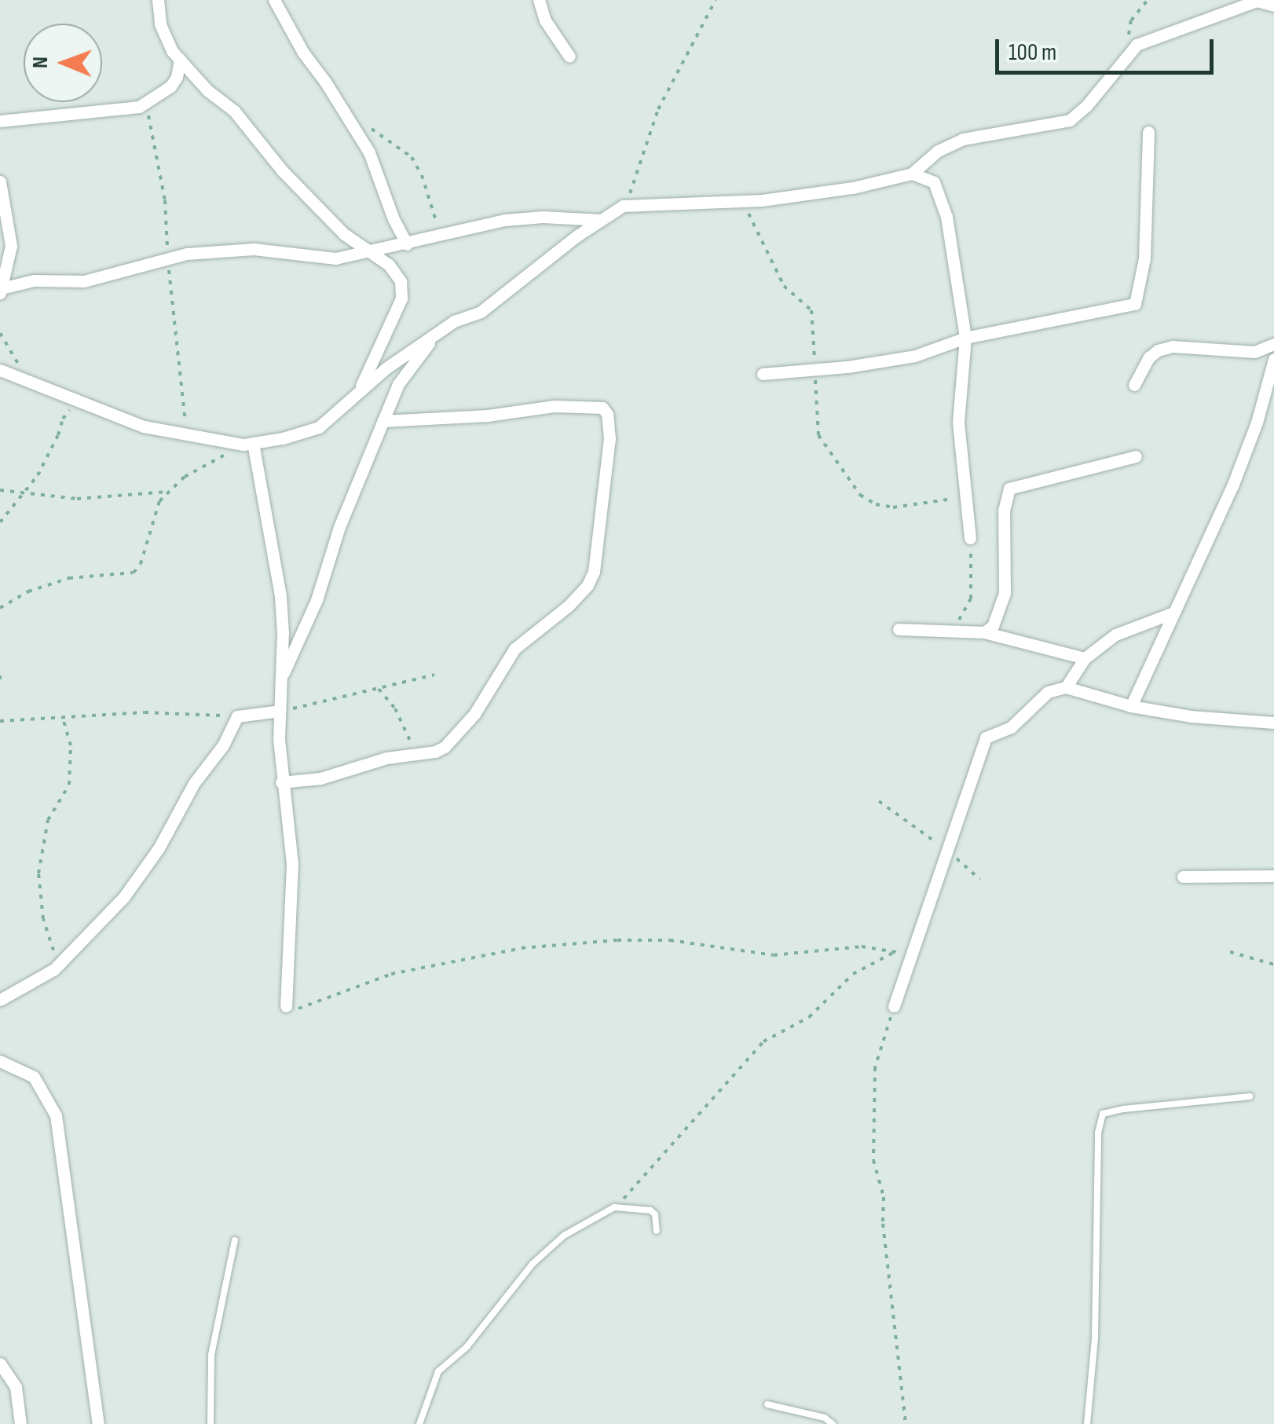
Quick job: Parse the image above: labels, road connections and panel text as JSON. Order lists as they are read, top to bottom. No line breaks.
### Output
{"scale_bar":"100 m","north":"left"}
